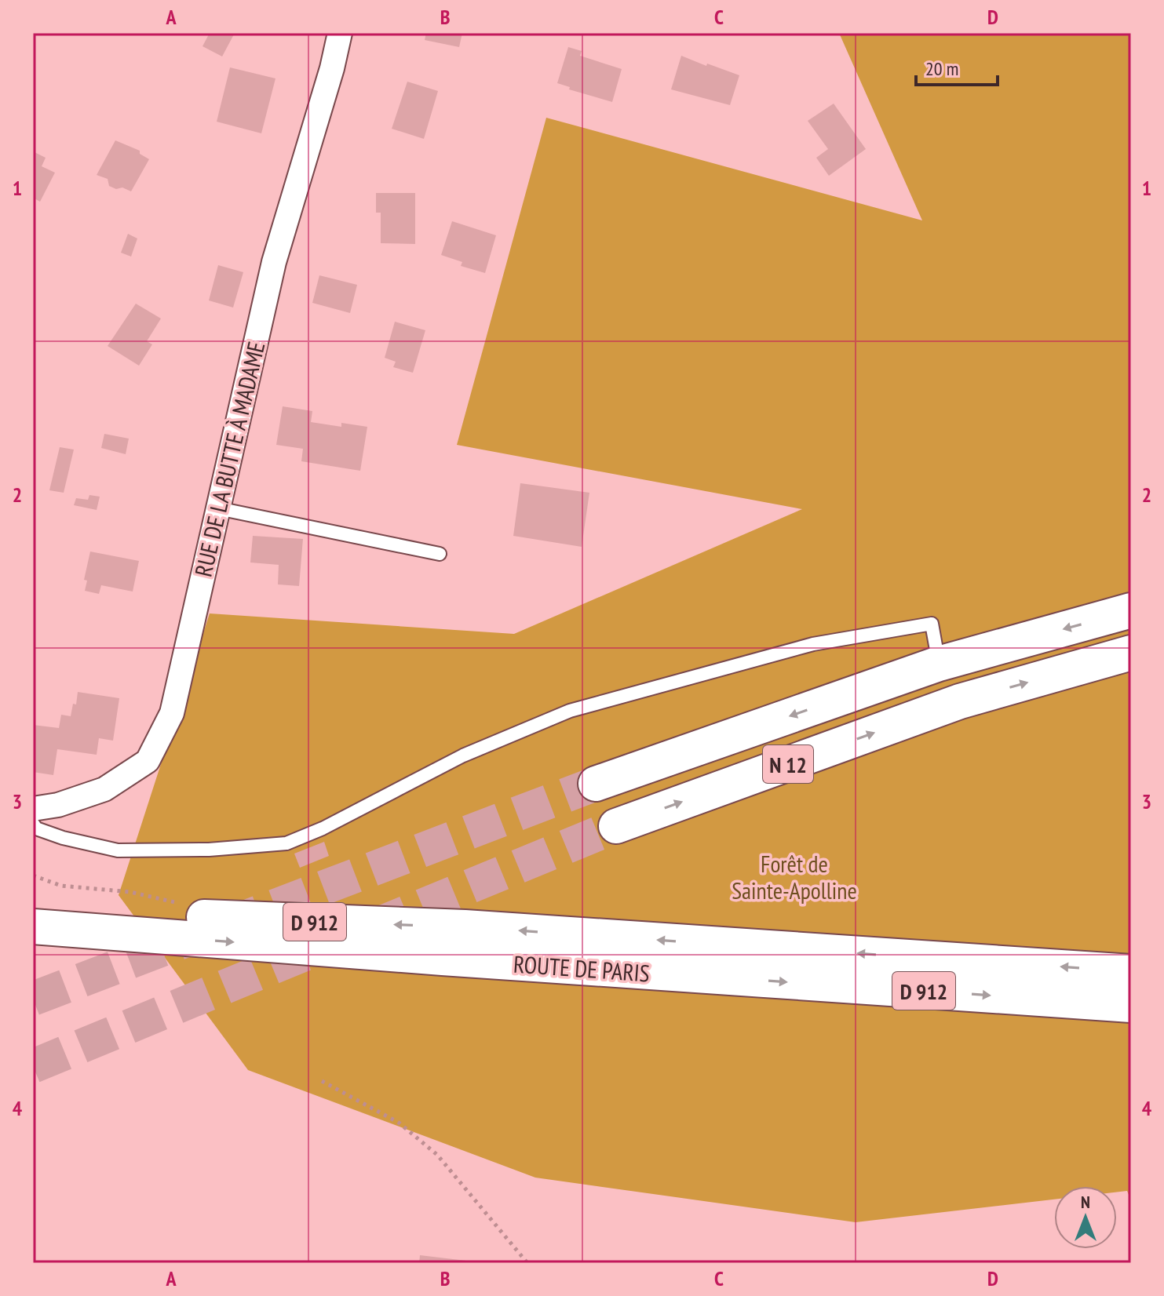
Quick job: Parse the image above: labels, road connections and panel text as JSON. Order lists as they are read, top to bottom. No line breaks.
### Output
{"streets":{"main road":["N 12","D 912","ROUTE DE PARIS"],"street":["RUE DE LA BUTTE À MADAME"]},"parks":["Forêt de Sainte-Apolline"],"scale_bar":"20 m","north":"top","grid":{"columns":["A","B","C","D"],"rows":["1","2","3","4"]}}
